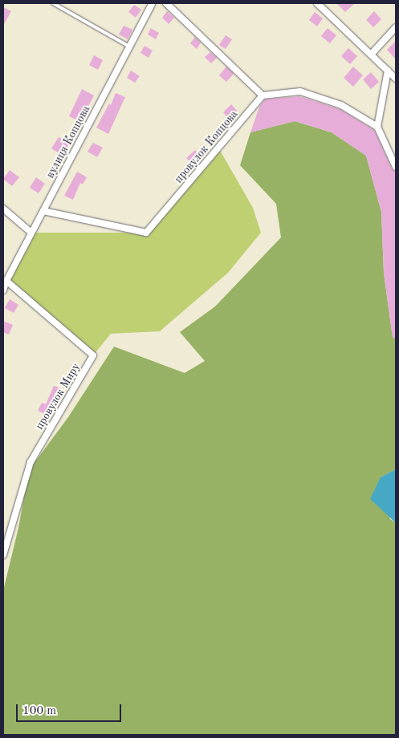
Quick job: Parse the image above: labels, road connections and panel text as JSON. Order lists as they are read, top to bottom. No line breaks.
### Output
{"streets":{"street":["вулиця Копцова","провулок Копцова","провулок Миру"]},"crossings":[["вулиця Копцова","провулок Копцова"],["вулиця Копцова","провулок Миру"]],"scale_bar":"100 m"}
